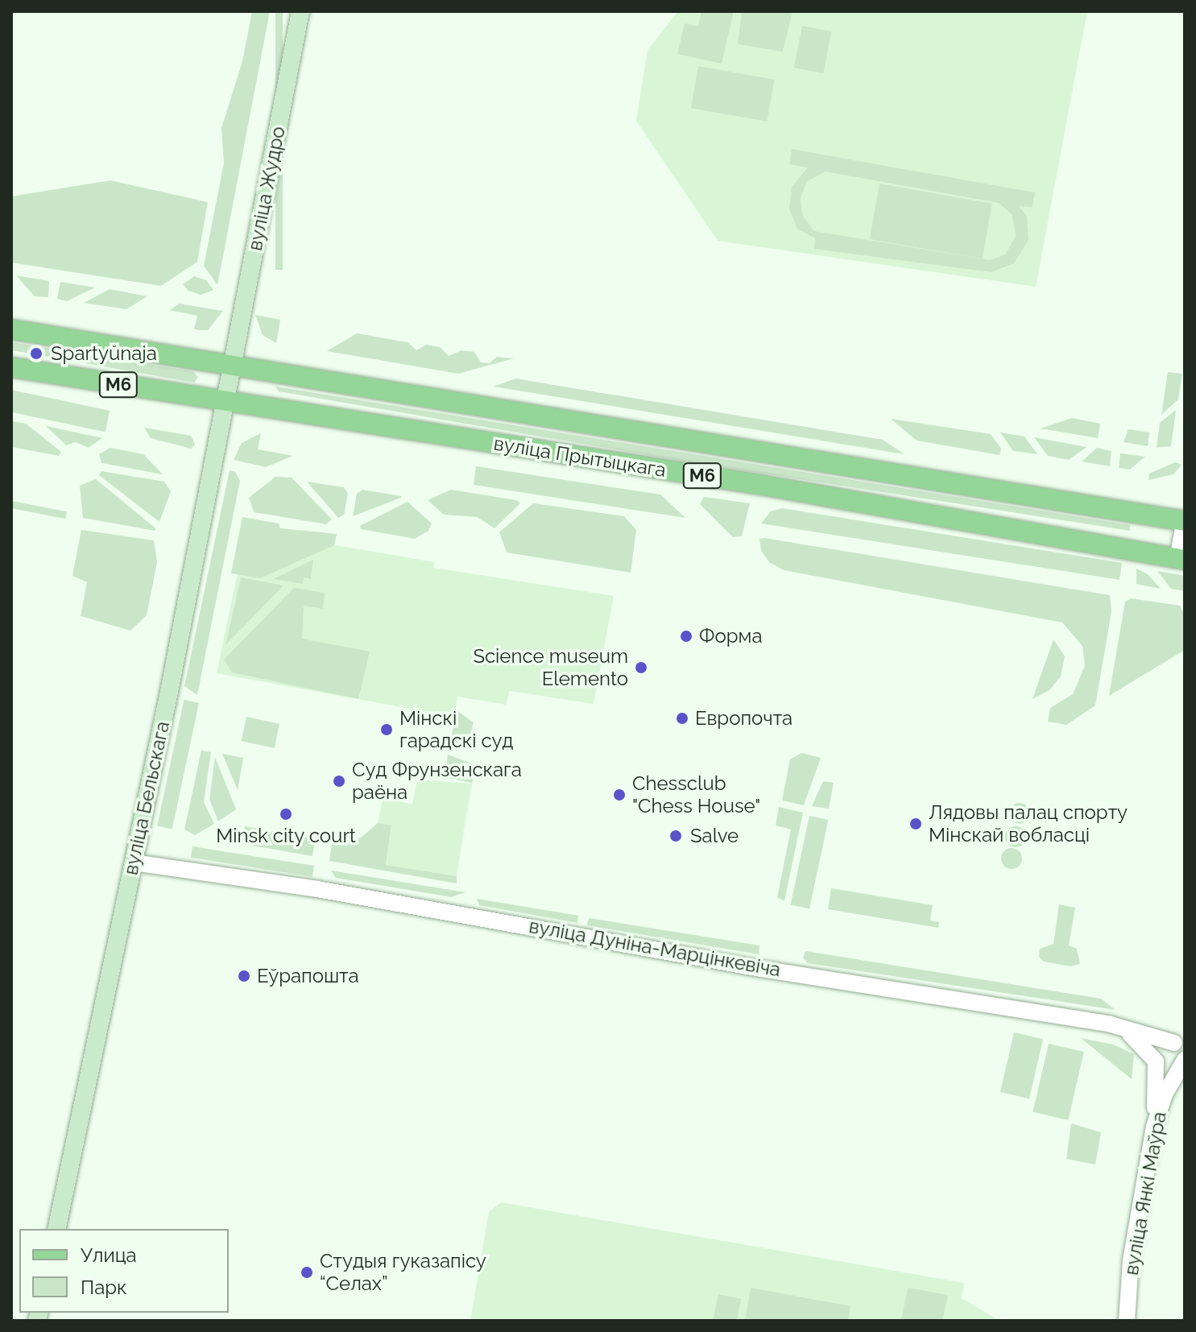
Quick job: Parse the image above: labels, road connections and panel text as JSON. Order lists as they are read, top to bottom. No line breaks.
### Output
{"streets":{"main road":["вуліца Жудро","М6","вуліца Прытыцкага","вуліца Бельскага"],"street":["вуліца Дуніна-Марцінкевіча","вуліца Янкі Маўра"]},"crossings":[["вуліца Жудро","вуліца Прытыцкага"],["вуліца Жудро","вуліца Бельскага"],["вуліца Прытыцкага","вуліца Бельскага"],["вуліца Бельскага","вуліца Дуніна-Марцінкевіча"],["вуліца Дуніна-Марцінкевіча","вуліца Янкі Маўра"]],"places":["Spartyŭnaja","Форма","Science museum Elemento","Европочта","Мінскі гарадскі суд","Суд Фрунзенскага раёна","Chessclub \"Chess House\"","Minsk city court","Лядовы палац спорту Мінскай вобласці","Salve","Еўрапошта","Студыя гуказапісу “Селах”"],"legend":["Улица","Парк"]}
